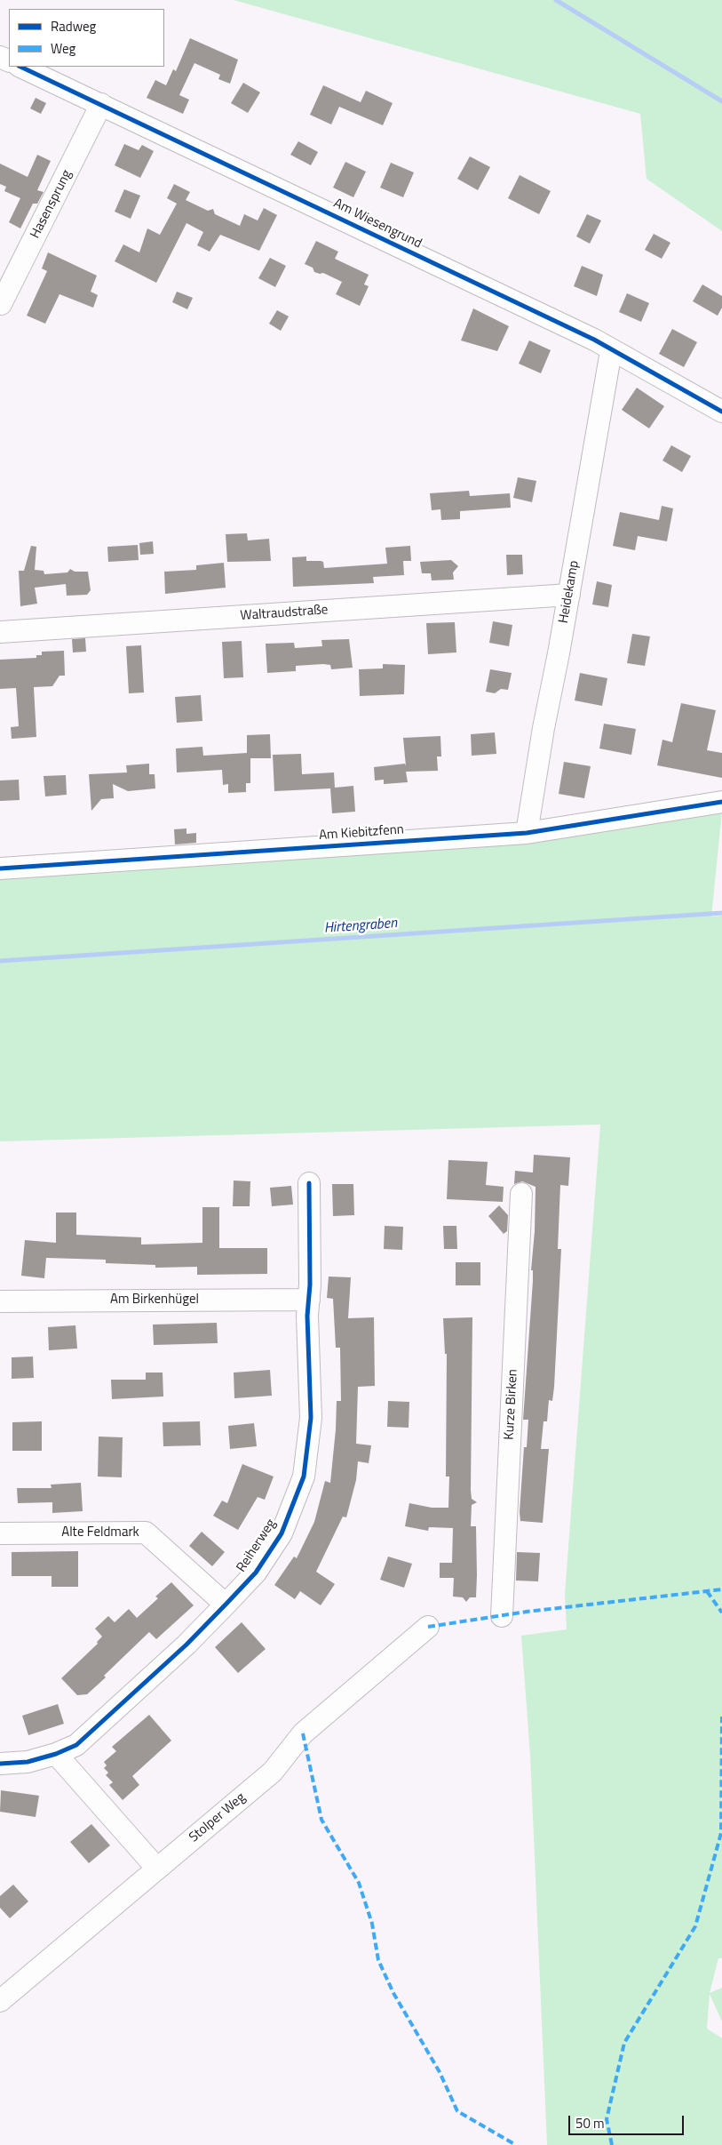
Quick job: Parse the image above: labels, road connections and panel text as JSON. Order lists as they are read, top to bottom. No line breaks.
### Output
{"streets":{"street":["Hasensprung","Am Wiesengrund","Heidekamp","Waltraudstraße","Am Kiebitzfenn","Am Birkenhügel","Kurze Birken","Alte Feldmark","Reiherweg","Stolper Weg"]},"crossings":[["Hasensprung","Am Wiesengrund"],["Am Wiesengrund","Heidekamp"],["Heidekamp","Waltraudstraße"],["Heidekamp","Am Kiebitzfenn"],["Am Birkenhügel","Reiherweg"],["Alte Feldmark","Reiherweg"]],"water":["Hirtengraben"],"legend":["Radweg","Weg"],"scale_bar":"50 m"}
